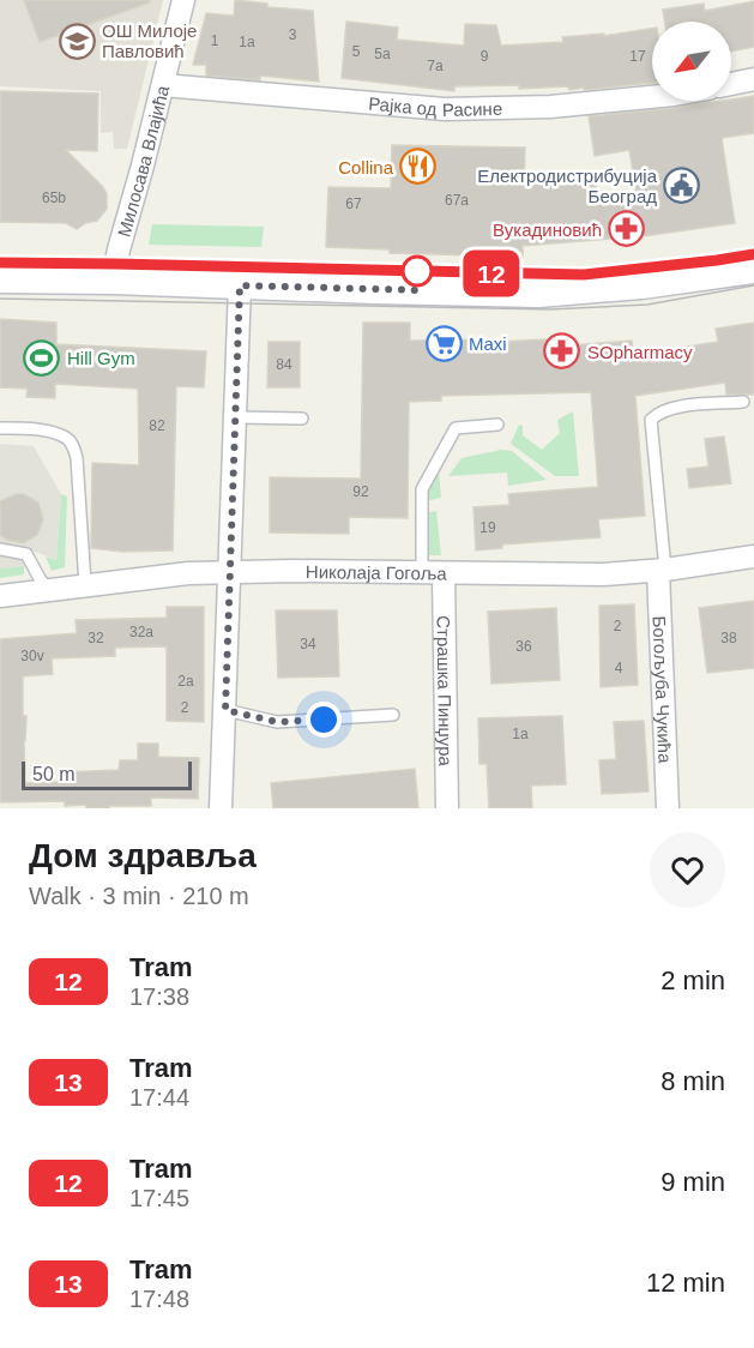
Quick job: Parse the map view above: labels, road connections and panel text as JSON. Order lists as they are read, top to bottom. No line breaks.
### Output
{"streets":{"street":["Рајка од Расине","Милосава Влајића","Николаја Гогоља","Богољуба Чукића","Страшка Пинџура"]},"crossings":[["Рајка од Расине","Милосава Влајића"],["Николаја Гогоља","Богољуба Чукића"],["Николаја Гогоља","Страшка Пинџура"]],"places":{"school or university":["ОШ Милоје Павловић"],"restaurant":["Collina"],"public building":["Електродистрибуција Београд"],"pharmacy":["Вукадиновић","SOpharmacy"],"supermarket":["Maxi"],"sports":["Hill Gym"]},"lines":["tram line 12"],"house_numbers":["3","1","1a","5","5a","9","17","7a","65b","67a","67","84","82","92","19","2","32a","32","38","34","36","30v","4","2a","2","1a"],"scale_bar":"50 m","north":"bottom left","page":{"on_map":"12","scale":"50 m","heading":["Дом здравља","Walk · 3 min · 210 m"],"list":[{"mark":"12","name":"Tram","note":"17:38","value":"2 min"},{"mark":"13","name":"Tram","note":"17:44","value":"8 min"},{"mark":"12","name":"Tram","note":"17:45","value":"9 min"},{"mark":"13","name":"Tram","note":"17:48","value":"12 min"}]}}
